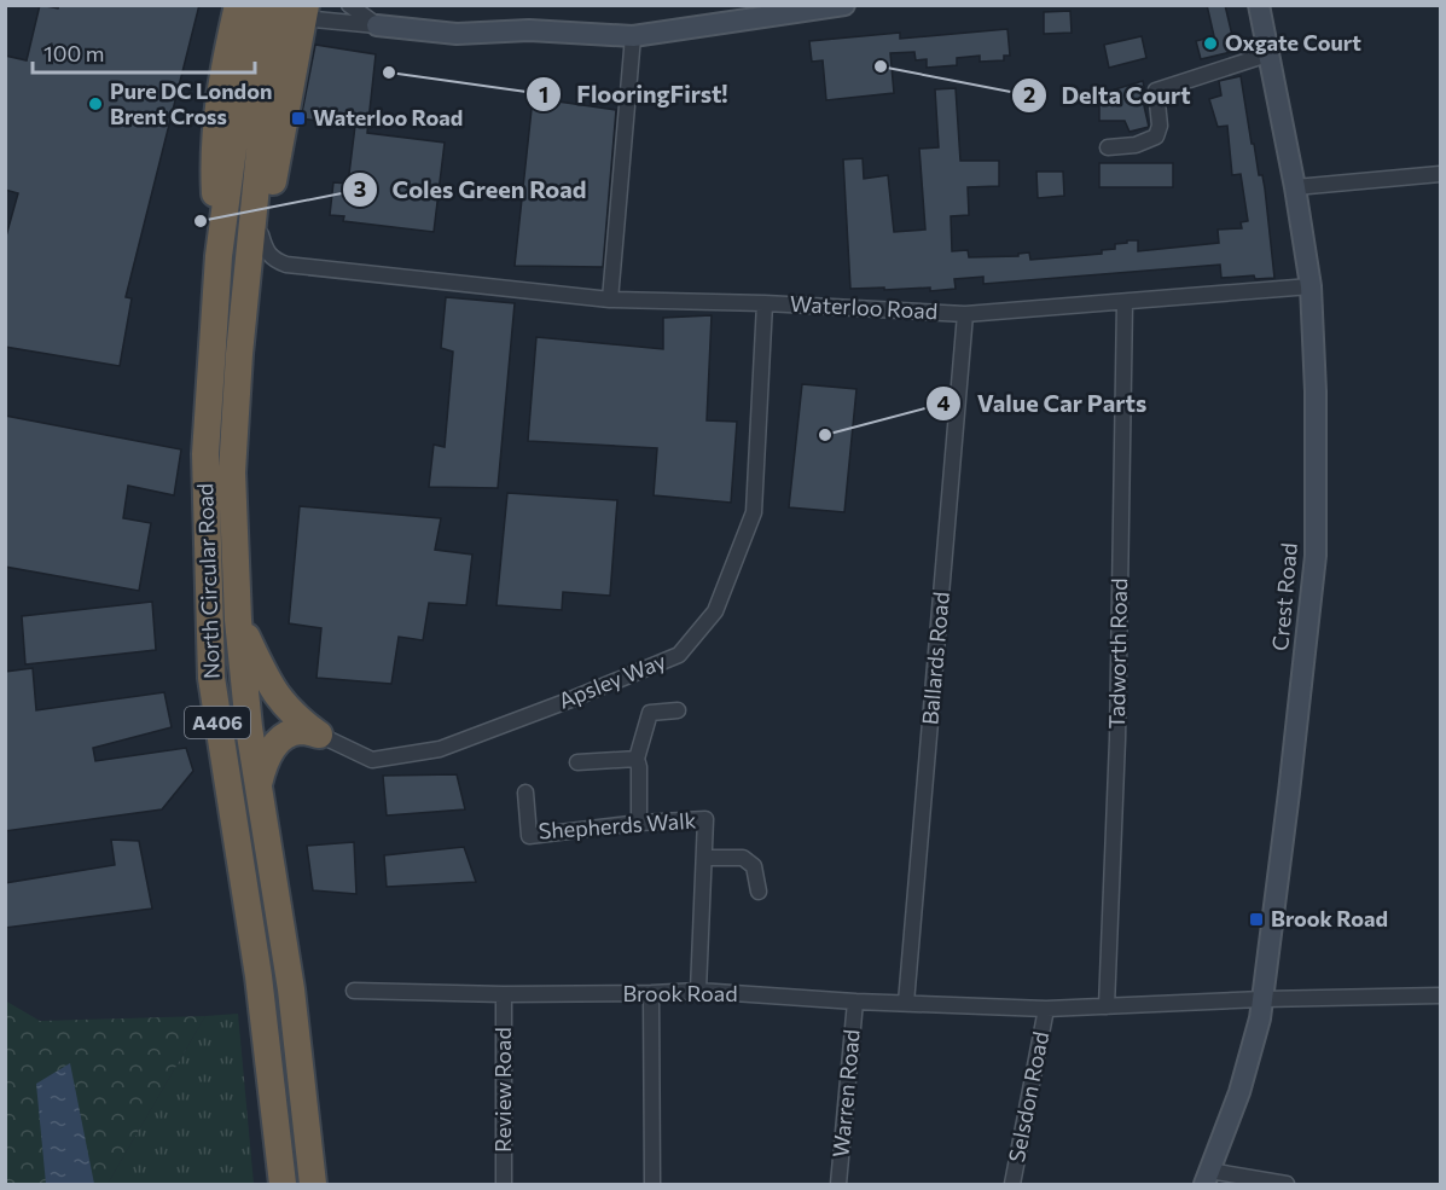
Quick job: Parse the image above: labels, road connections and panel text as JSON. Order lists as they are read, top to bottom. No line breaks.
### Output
{"streets":{"highway":["North Circular Road","A406"],"street":["Waterloo Road","Crest Road","Tadworth Road","Ballards Road","Apsley Way","Shepherds Walk","Brook Road","Review Road","Warren Road","Selsdon Road"]},"crossings":[["Waterloo Road","Crest Road"],["Waterloo Road","Tadworth Road"],["Waterloo Road","Ballards Road"],["Waterloo Road","Apsley Way"],["Waterloo Road","A406"],["North Circular Road","A406"],["Crest Road","Brook Road"],["Tadworth Road","Brook Road"],["Ballards Road","Brook Road"],["Shepherds Walk","Brook Road"],["Brook Road","Review Road"],["Brook Road","Warren Road"],["Brook Road","Selsdon Road"]],"places":{"other":["Oxgate Court","Delta Court","FlooringFirst!","Pure DC London Brent Cross","Coles Green Road","Value Car Parts"],"transit":["Waterloo Road","Brook Road"]},"scale_bar":"100 m"}
